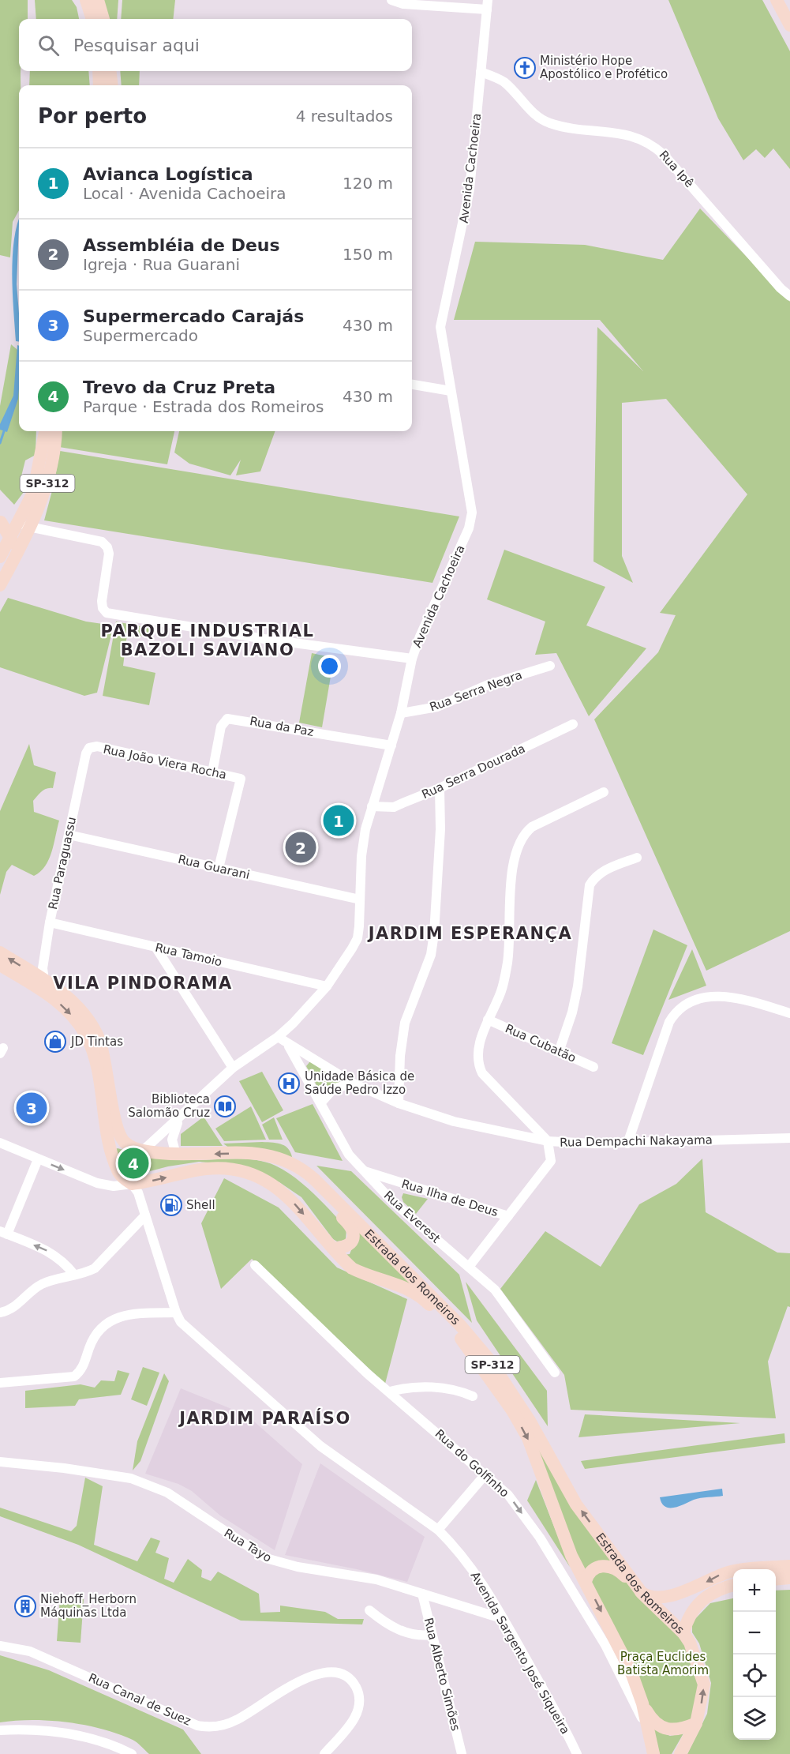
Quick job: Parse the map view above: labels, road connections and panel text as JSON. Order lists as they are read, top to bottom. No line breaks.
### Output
{"streets":{"main road":["SP-312","Estrada dos Romeiros"],"street":["Avenida Cachoeira","Rua Ipê","Rua Serra Negra","Rua da Paz","Rua João Viera Rocha","Rua Serra Dourada","Rua Paraguassu","Rua Guarani","Rua Tamoio","Rua Cubatão","Rua Dempachi Nakayama","Rua Ilha de Deus","Rua Everest","Rua do Golfinho","Rua Tayo","Avenida Sargento José Siqueira","Rua Alberto Simões","Rua Canal de Suez"]},"crossings":[["Avenida Cachoeira","Rua Ipê"],["Avenida Cachoeira","Rua Serra Negra"],["Avenida Cachoeira","Rua da Paz"],["Avenida Cachoeira","Rua Serra Dourada"],["Avenida Cachoeira","Rua Guarani"],["Avenida Cachoeira","Rua Tamoio"],["Avenida Cachoeira","Rua Dempachi Nakayama"],["Avenida Cachoeira","Estrada dos Romeiros"],["Rua da Paz","Rua João Viera Rocha"],["Rua João Viera Rocha","Rua Paraguassu"],["Rua João Viera Rocha","Rua Guarani"],["Rua Paraguassu","Rua Guarani"],["Rua Paraguassu","Rua Tamoio"],["Rua Paraguassu","Estrada dos Romeiros"],["Rua Dempachi Nakayama","Rua Everest"],["Rua Ilha de Deus","Rua Everest"],["Estrada dos Romeiros","Rua do Golfinho"],["Estrada dos Romeiros","Avenida Sargento José Siqueira"],["Rua Tayo","Avenida Sargento José Siqueira"],["Rua Tayo","Rua Alberto Simões"]],"one_way":["Rua do Golfinho"],"districts":["PARQUE INDUSTRIAL BAZOLI SAVIANO","JARDIM ESPERANÇA","VILA PINDORAMA","JARDIM PARAÍSO"],"parks":["Praça Euclides Batista Amorim"],"places":{"church":["Ministério Hope Apostólico e Profético"],"shop":["JD Tintas"],"hospital":["Unidade Básica de Saúde Pedro Izzo"],"library":["Biblioteca Salomão Cruz"],"fuel station":["Shell"],"building":["Niehoff_Herborn Máquinas Ltda"]},"page":{"search":"Pesquisar aqui","heading":["Por perto","4 resultados"],"list":[{"mark":"1","name":"Avianca Logística","note":"Local · Avenida Cachoeira","value":"120 m"},{"mark":"2","name":"Assembléia de Deus","note":"Igreja · Rua Guarani","value":"150 m"},{"mark":"3","name":"Supermercado Carajás","note":"Supermercado","value":"430 m"},{"mark":"4","name":"Trevo da Cruz Preta","note":"Parque · Estrada dos Romeiros","value":"430 m"}],"pins":["1","2","3","4"],"map_buttons":["+","−"]}}
